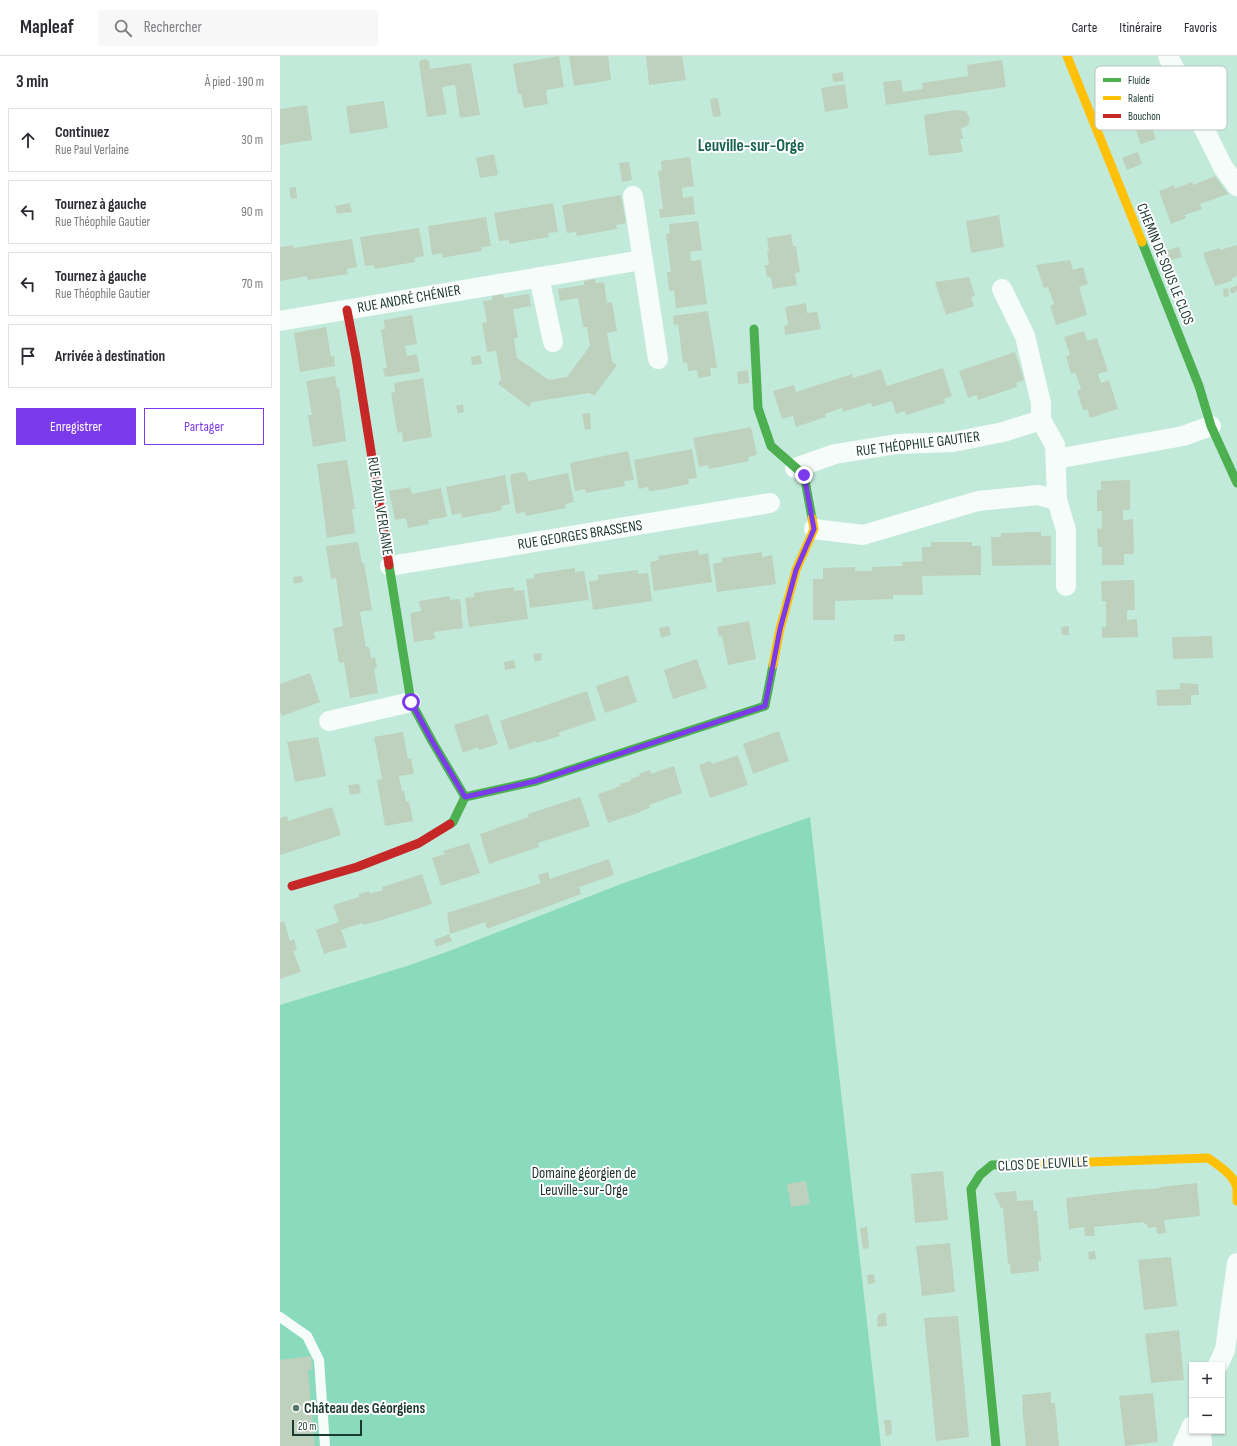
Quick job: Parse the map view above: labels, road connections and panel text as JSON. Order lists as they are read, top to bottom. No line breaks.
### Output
{"streets":{"street":["CHEMIN DE SOUS LE CLOS","RUE ANDRÉ CHÉNIER","RUE THÉOPHILE GAUTIER","RUE PAUL VERLAINE","RUE GEORGES BRASSENS","CLOS DE LEUVILLE"]},"crossings":[["RUE ANDRÉ CHÉNIER","RUE PAUL VERLAINE"],["RUE PAUL VERLAINE","RUE GEORGES BRASSENS"]],"districts":["Leuville-sur-Orge"],"parks":["Domaine géorgien de Leuville-sur-Orge"],"places":["Château des Géorgiens"],"legend":["Fluide","Ralenti","Bouchon"],"scale_bar":"20 m","page":{"header":"Mapleaf","search":"Rechercher","nav":["Carte","Itinéraire","Favoris"],"heading":["3 min","À pied · 190 m"],"list":[["Continuez","Rue Paul Verlaine","30 m"],["Tournez à gauche","Rue Théophile Gautier","90 m"],["Tournez à gauche","Rue Théophile Gautier","70 m"],"Arrivée à destination"],"buttons":["Enregistrer","Partager"],"map_buttons":["+","−"],"scale":"20 m"}}
